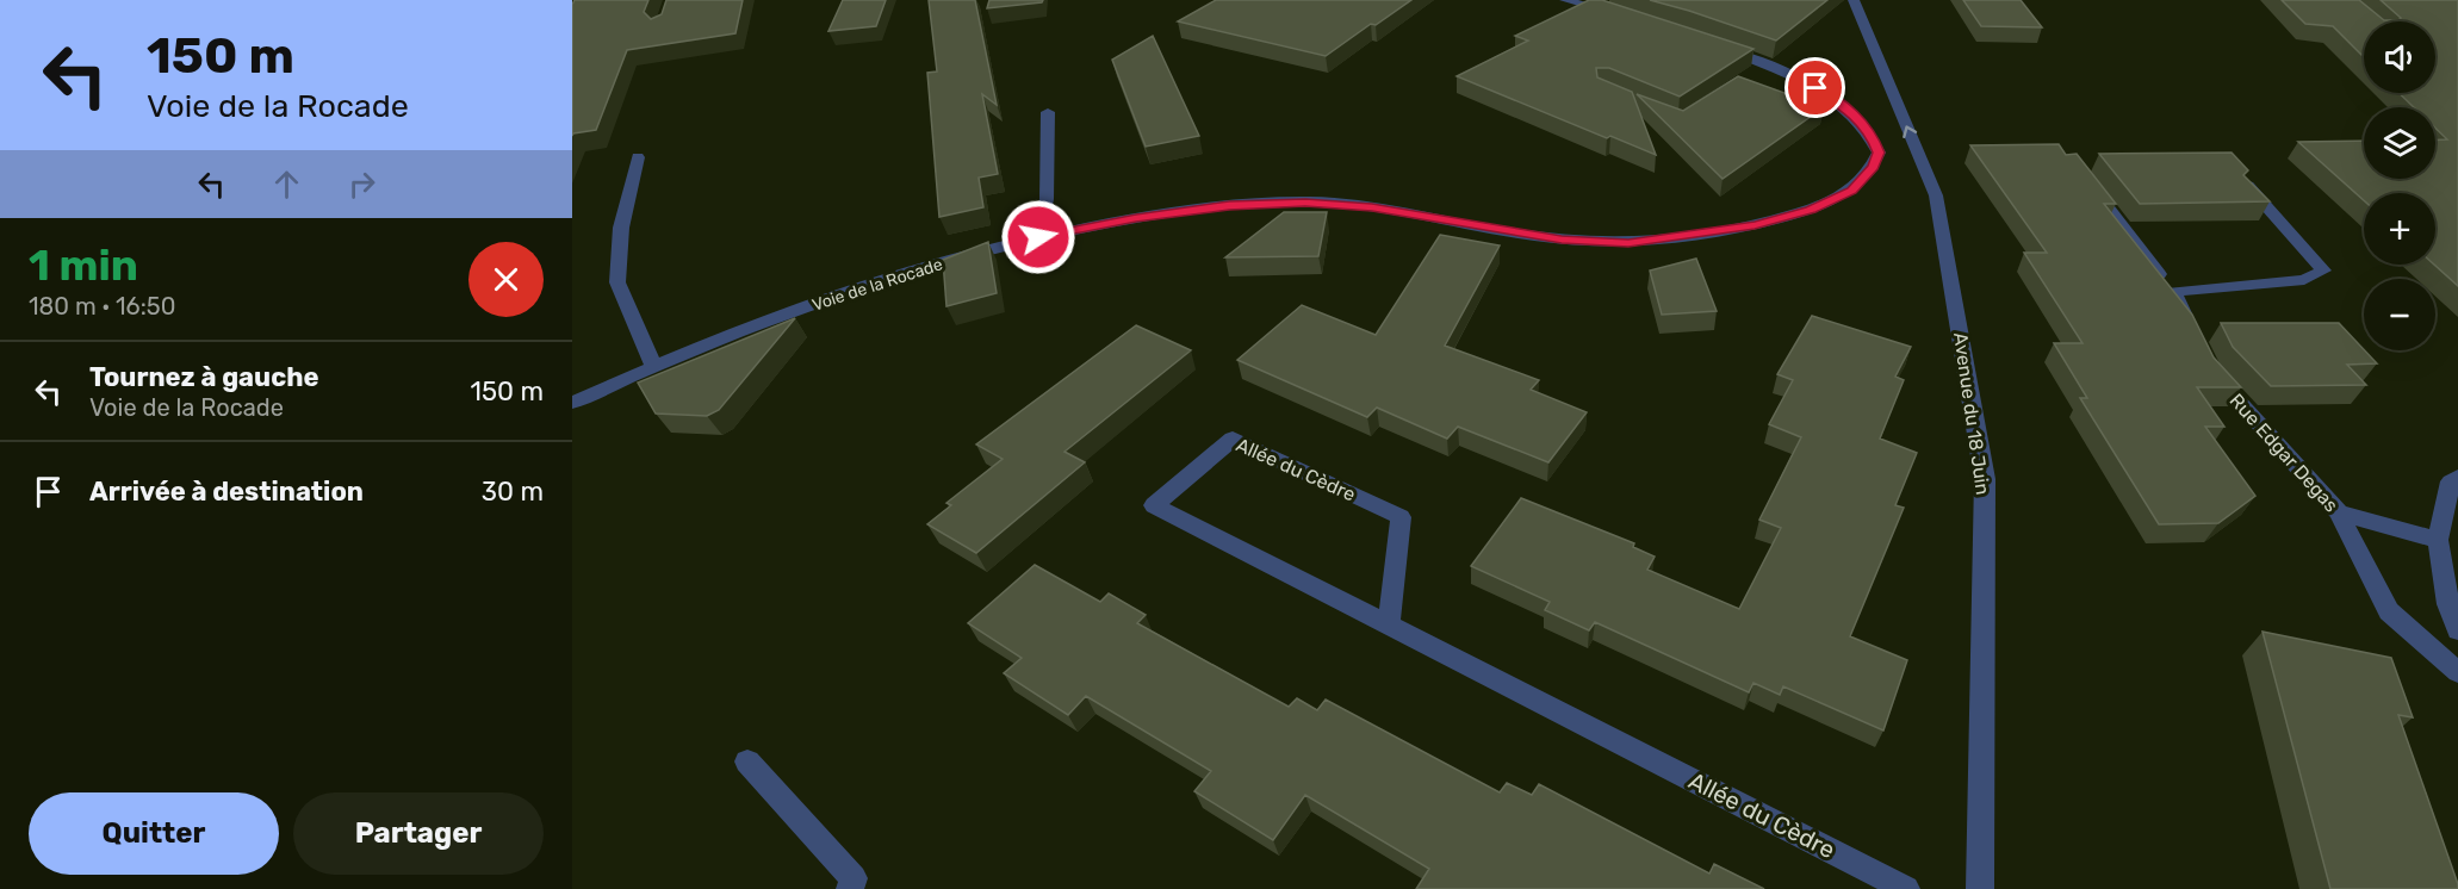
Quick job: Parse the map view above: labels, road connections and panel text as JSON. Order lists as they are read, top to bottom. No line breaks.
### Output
{"streets":{"street":["Voie de la Rocade","Avenue du 18 Juin","Rue Edgar Degas","Allée du Cèdre"]},"one_way":["Avenue du 18 Juin"],"page":{"turn":["150 m","Voie de la Rocade"],"map_buttons":["+","−"],"heading":["1 min","180 m · 16:50"],"list":[{"name":"Tournez à gauche","note":"Voie de la Rocade","value":"150 m"},{"name":"Arrivée à destination","value":"30 m"}],"buttons":["Quitter","Partager"]}}
